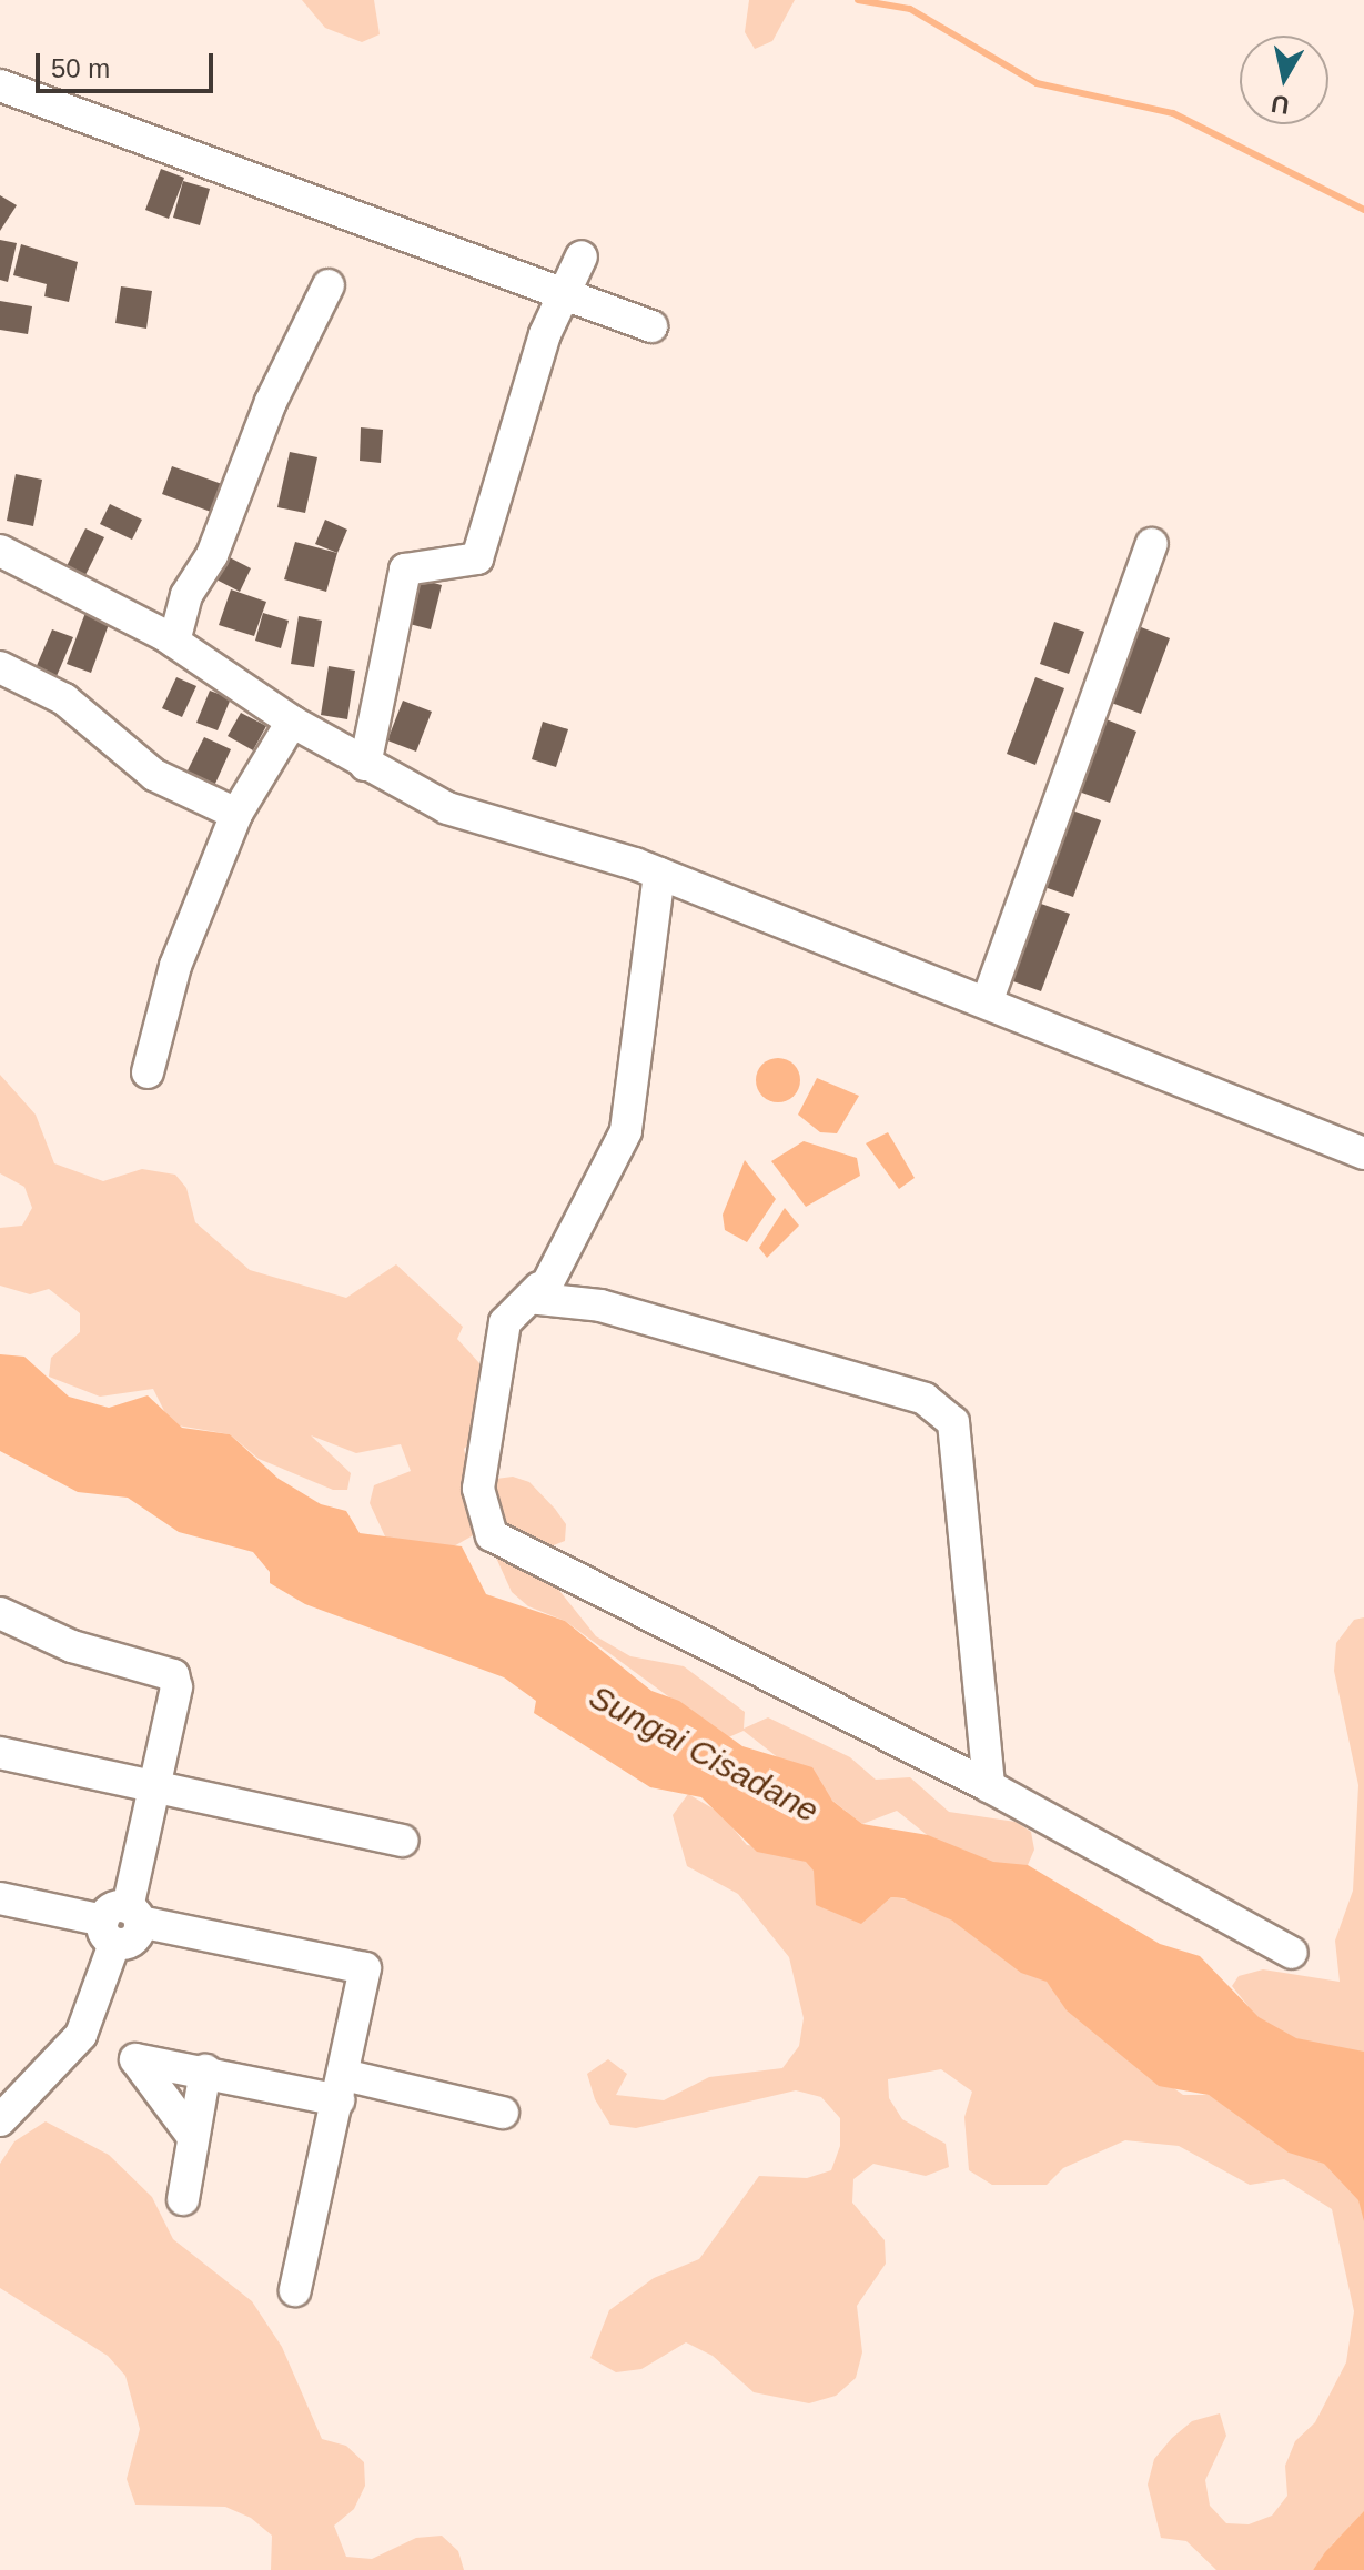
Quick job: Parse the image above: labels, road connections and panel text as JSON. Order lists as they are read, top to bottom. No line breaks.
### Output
{"water":["Sungai Cisadane"],"scale_bar":"50 m","north":"bottom"}
